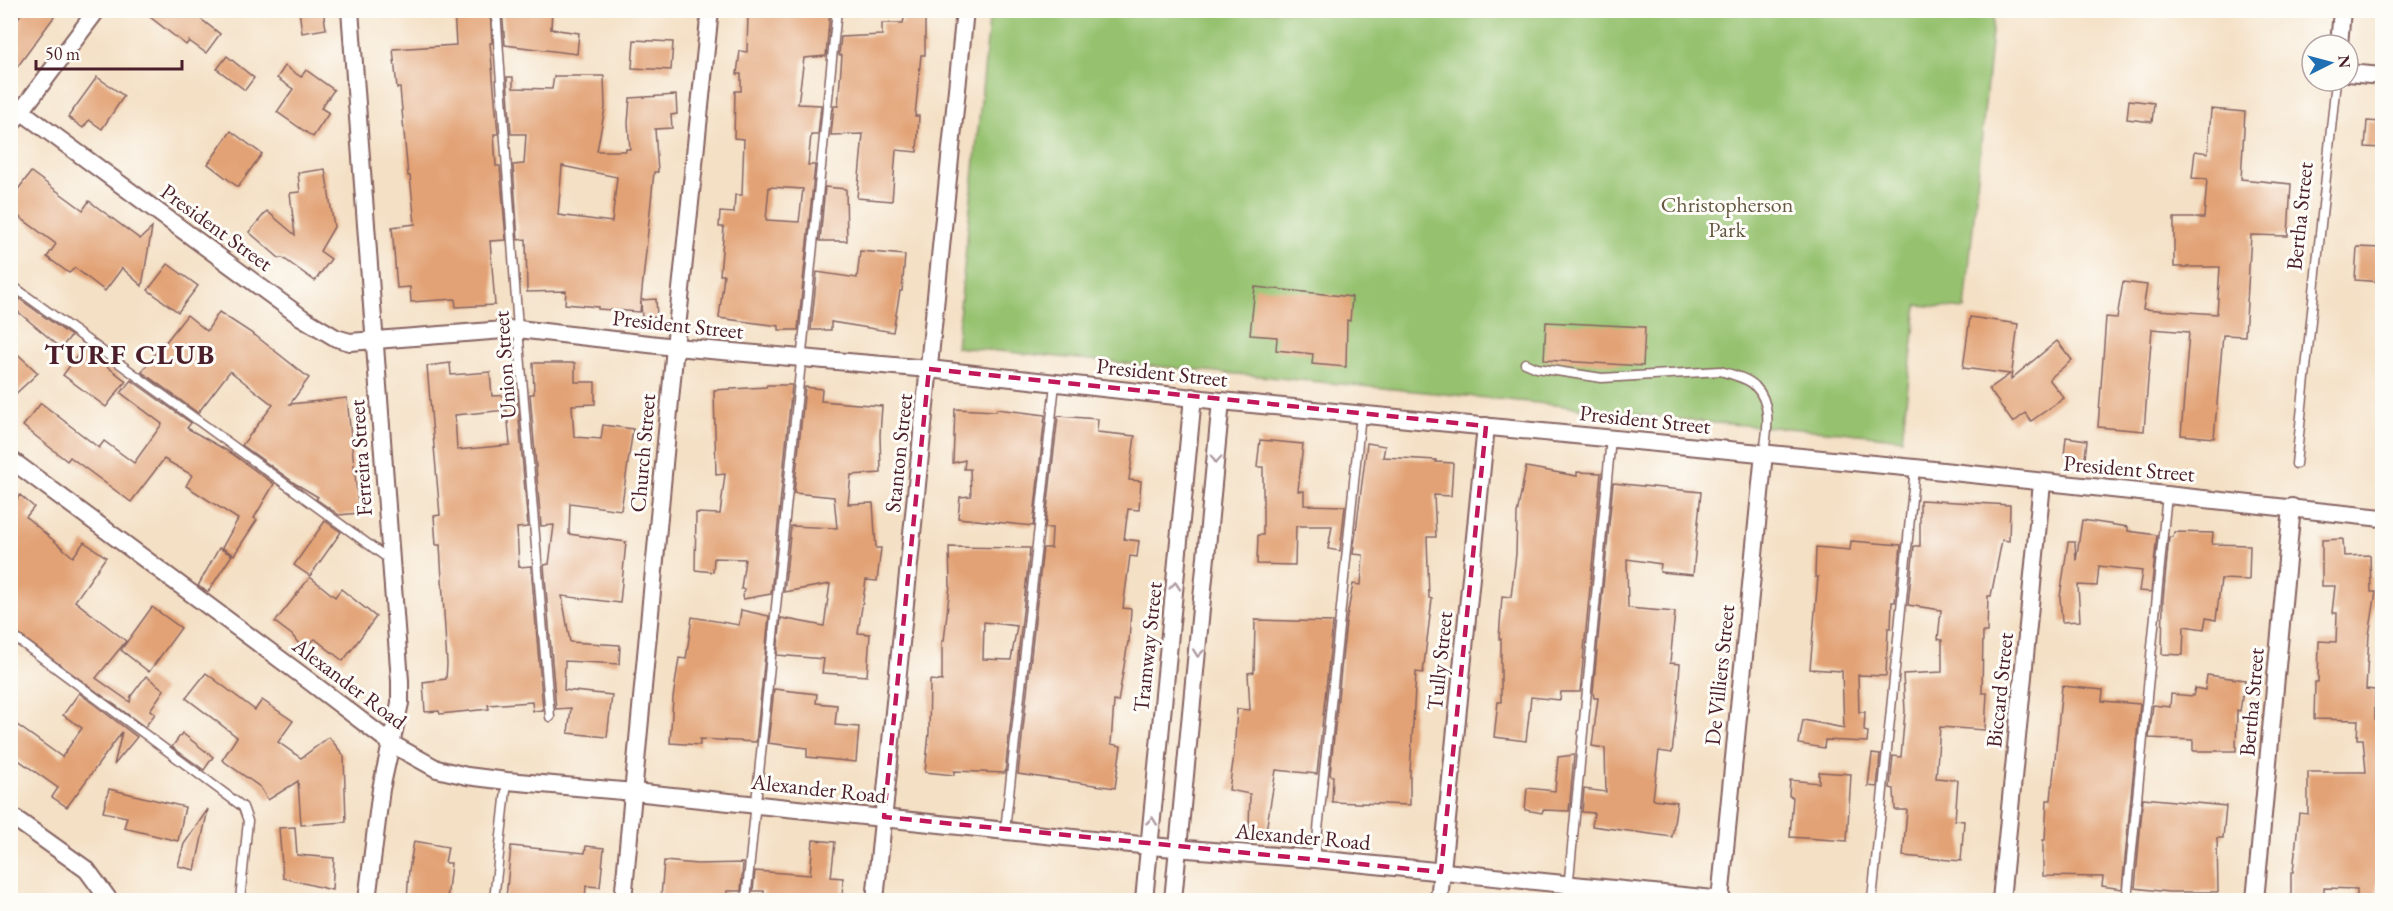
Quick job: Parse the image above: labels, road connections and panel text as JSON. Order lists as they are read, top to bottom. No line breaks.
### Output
{"streets":{"street":["Bertha Street","President Street","Church Street","Stanton Street","Ferreira Street","Tramway Street","Tully Street","De Villiers Street","Alexander Road","Biccard Street"],"lane":["Union Street"]},"crossings":[["Bertha Street","President Street"],["President Street","Union Street"],["President Street","Church Street"],["President Street","Stanton Street"],["President Street","Ferreira Street"],["President Street","Tramway Street"],["President Street","Tully Street"],["President Street","De Villiers Street"],["President Street","Biccard Street"],["Church Street","Alexander Road"],["Stanton Street","Alexander Road"],["Ferreira Street","Alexander Road"],["Tramway Street","Alexander Road"],["Tully Street","Alexander Road"],["De Villiers Street","Alexander Road"]],"districts":["TURF CLUB"],"parks":["Christopherson Park"],"scale_bar":"50 m","north":"right"}
